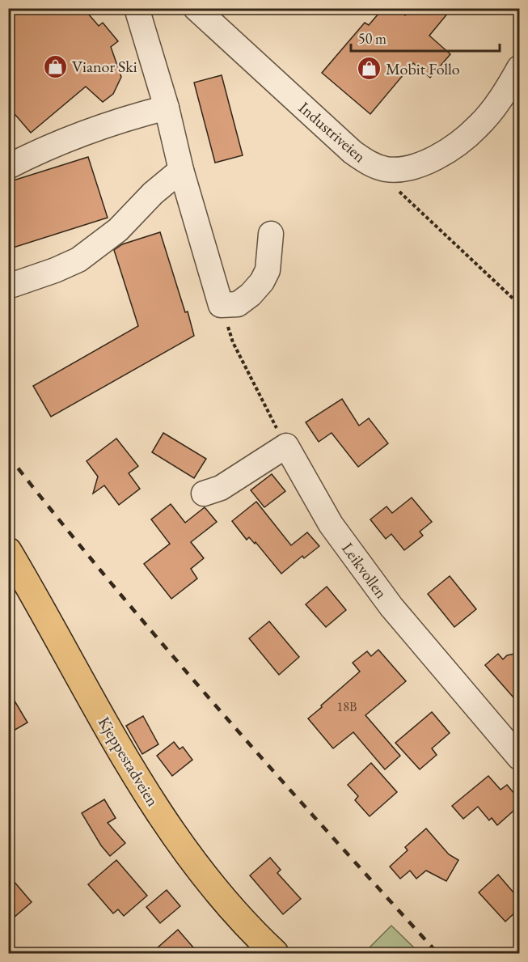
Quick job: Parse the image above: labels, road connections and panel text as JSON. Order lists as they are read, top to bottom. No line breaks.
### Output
{"streets":{"main road":["Kjeppestadveien"],"street":["Industriveien","Leikvollen"]},"places":{"shop":["Vianor Ski","Mobit Follo"]},"house_numbers":["18B"],"scale_bar":"50 m"}
